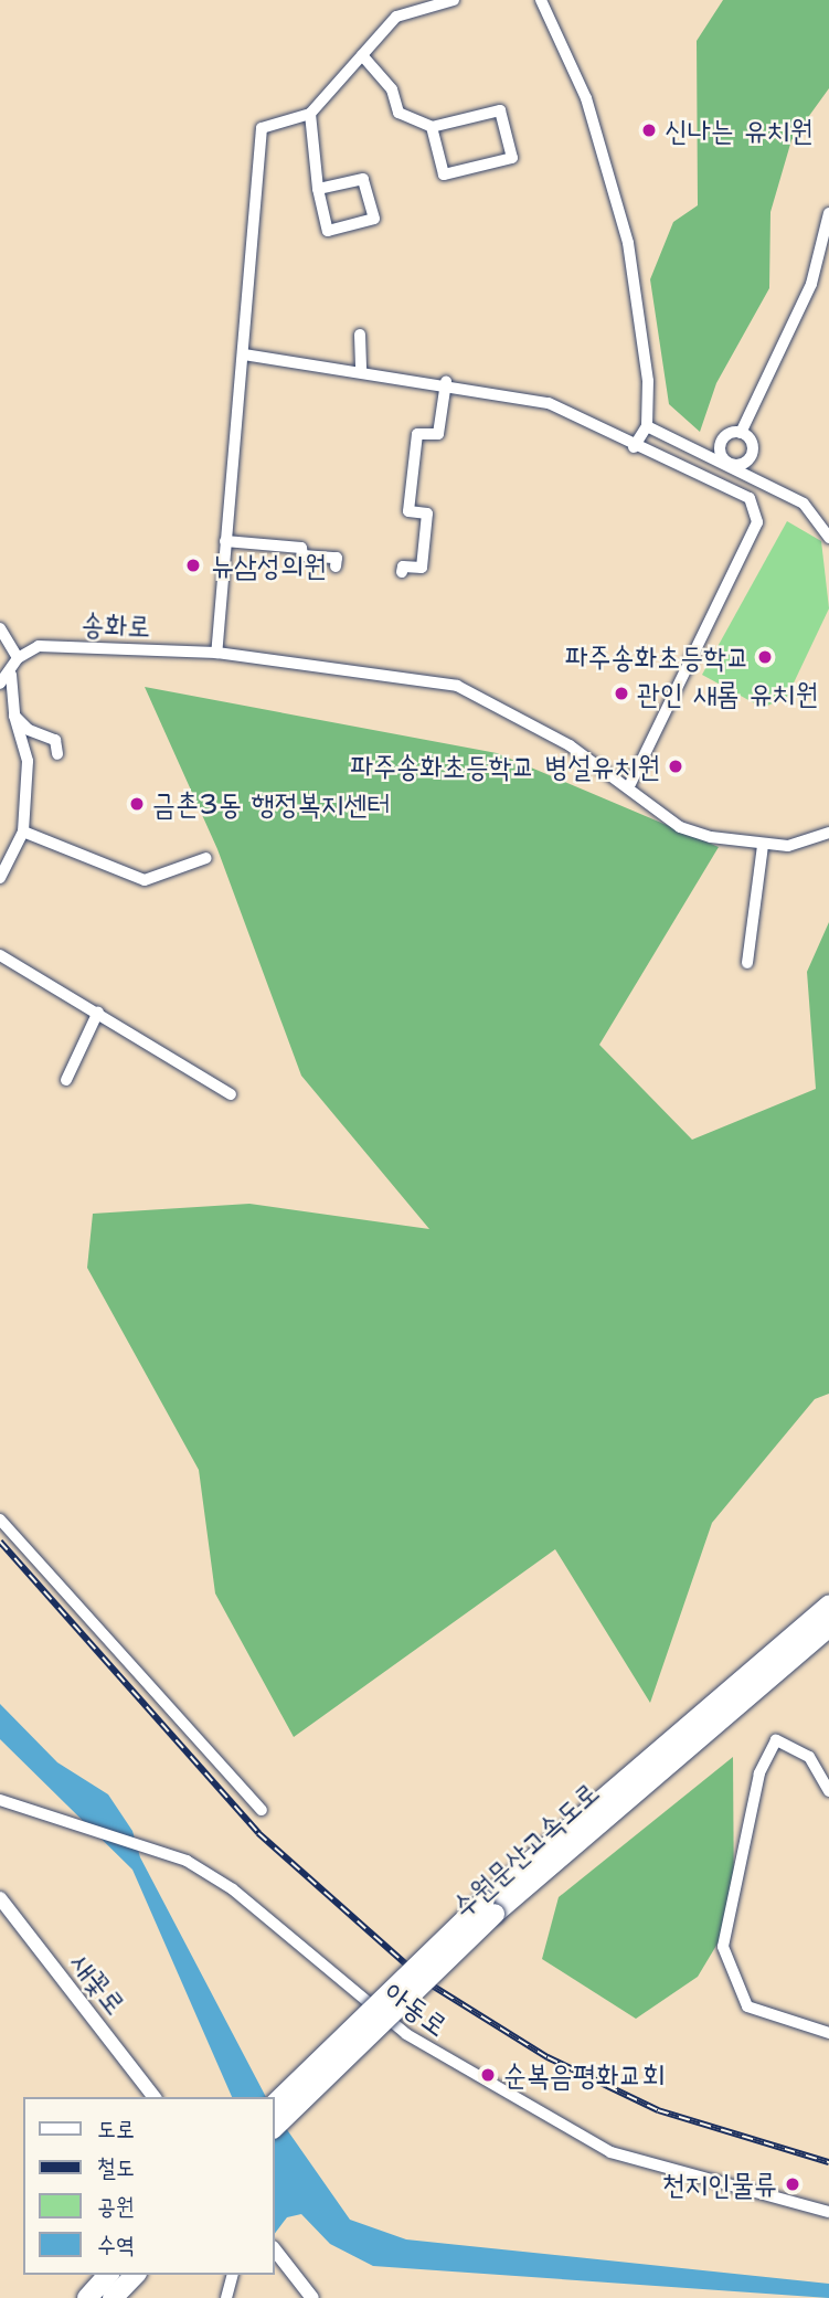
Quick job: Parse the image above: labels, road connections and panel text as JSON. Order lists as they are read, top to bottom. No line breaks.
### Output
{"streets":{"highway":["수원문산고속도로"],"street":["송화로","새꽃로","아동로"]},"places":["신나는 유치원","뉴삼성의원","파주송화초등학교","관인 새롬 유치원","파주송화초등학교 병설유치원","금촌3동 행정복지센터","순복음평화교회","천지인물류"],"legend":["도로","철도","공원","수역"]}
